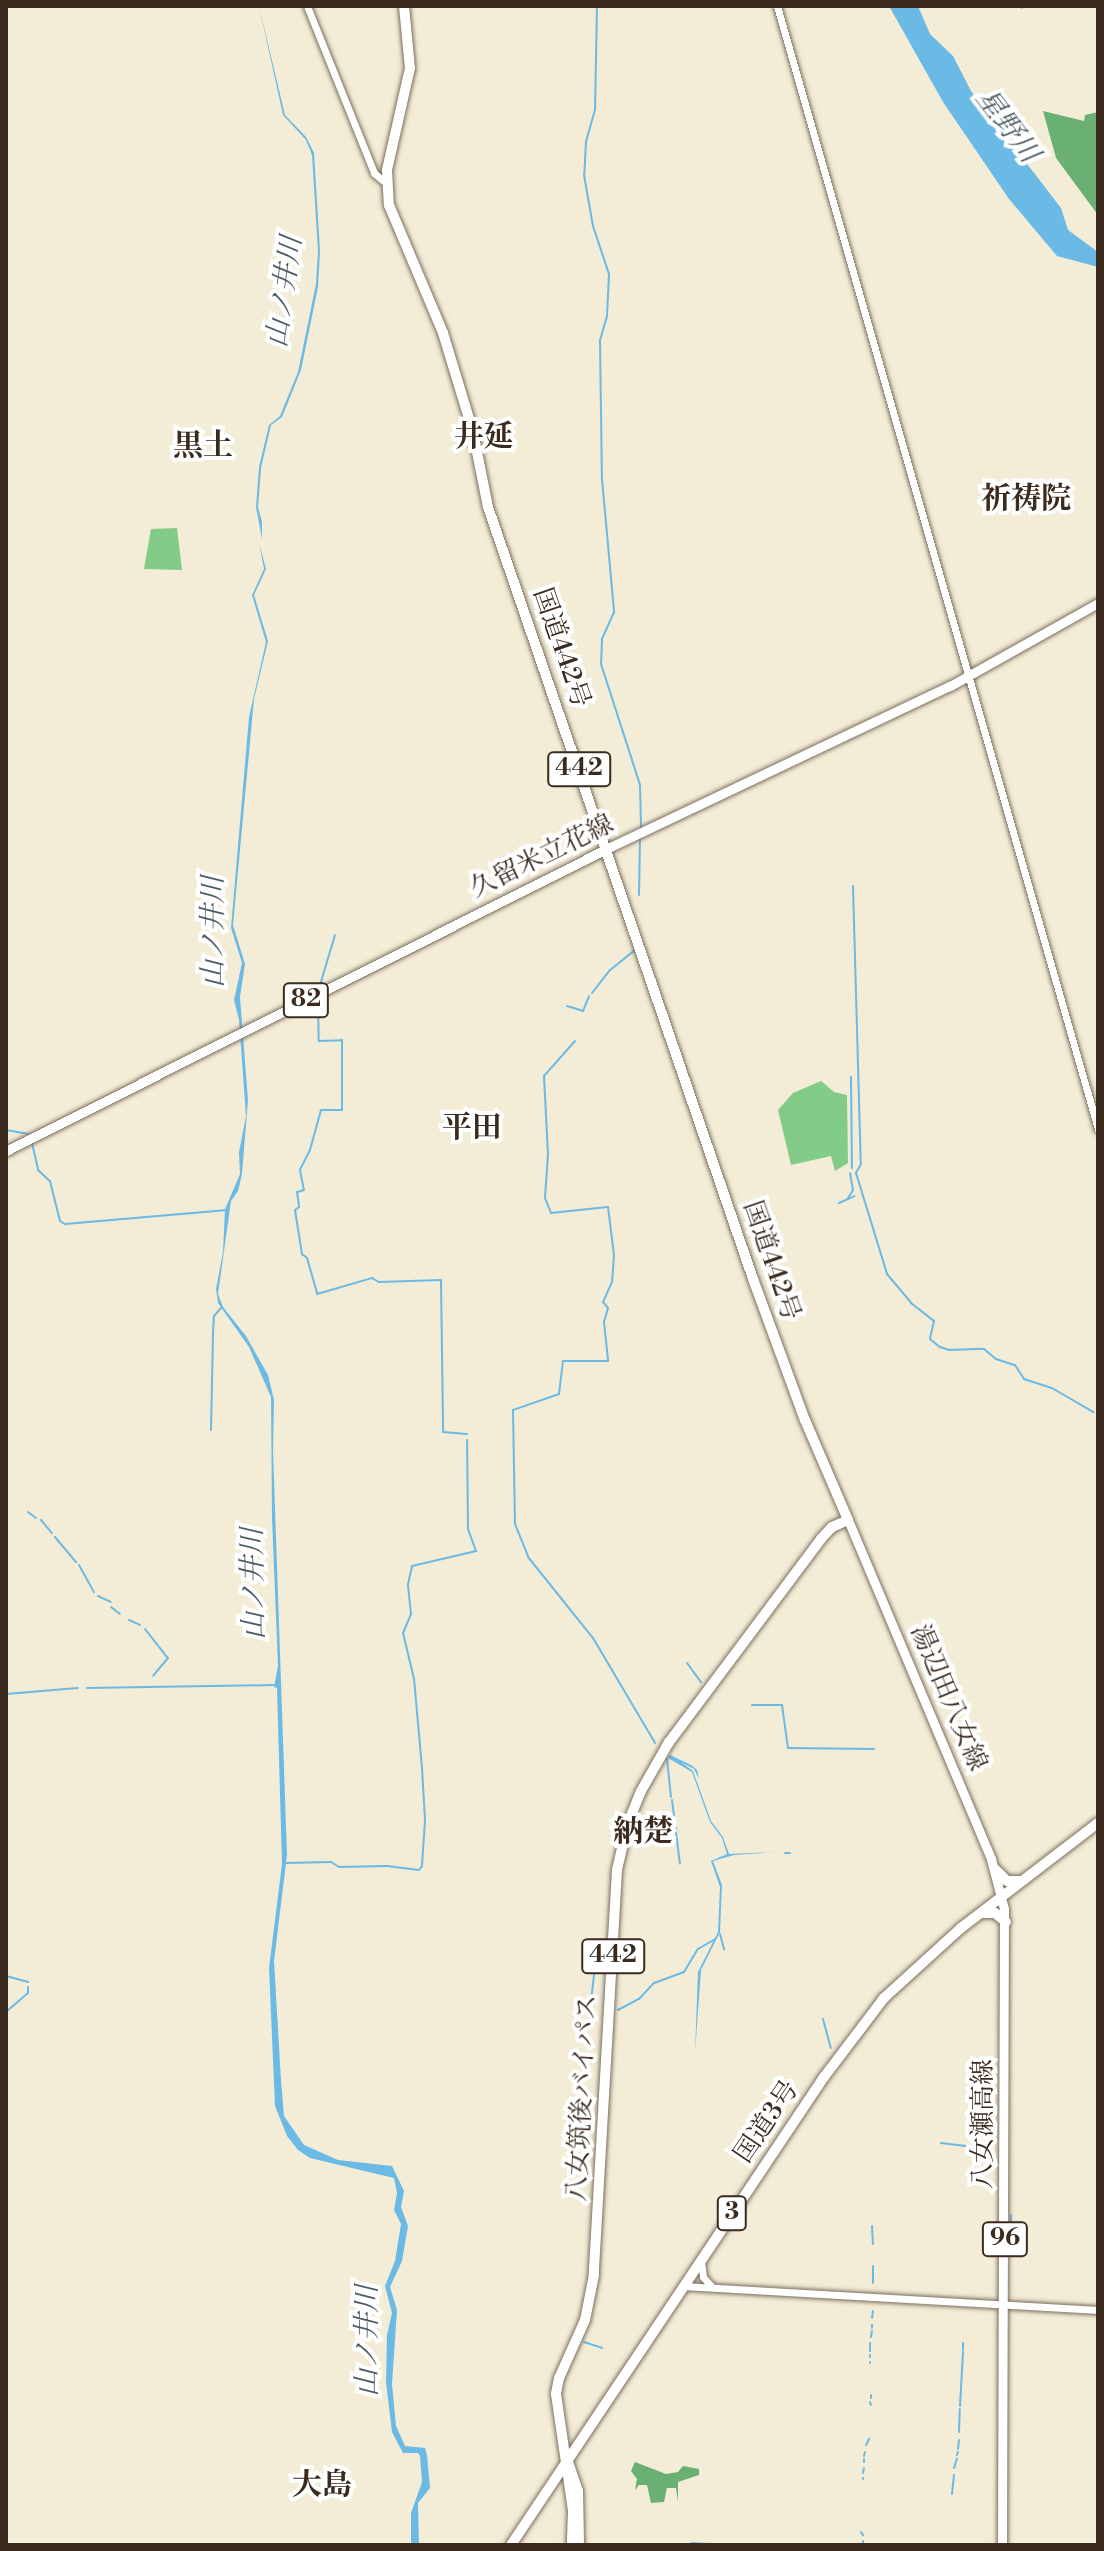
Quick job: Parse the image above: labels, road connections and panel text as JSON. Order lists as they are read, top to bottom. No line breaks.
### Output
{"streets":{"highway":["国道442号","442","八女筑後バイパス","国道3号","3"],"main road":["久留米立花線","82","湯辺田八女線","八女瀬高線","96"]},"crossings":[["国道442号","久留米立花線"],["国道442号","湯辺田八女線"],["国道442号","八女筑後バイパス"],["湯辺田八女線","八女筑後バイパス"],["湯辺田八女線","国道3号"],["湯辺田八女線","八女瀬高線"],["八女筑後バイパス","国道3号"],["国道3号","八女瀬高線"]],"districts":["井延","黒土","祈祷院","平田","納楚","大島"],"water":["星野川","山ノ井川"]}
